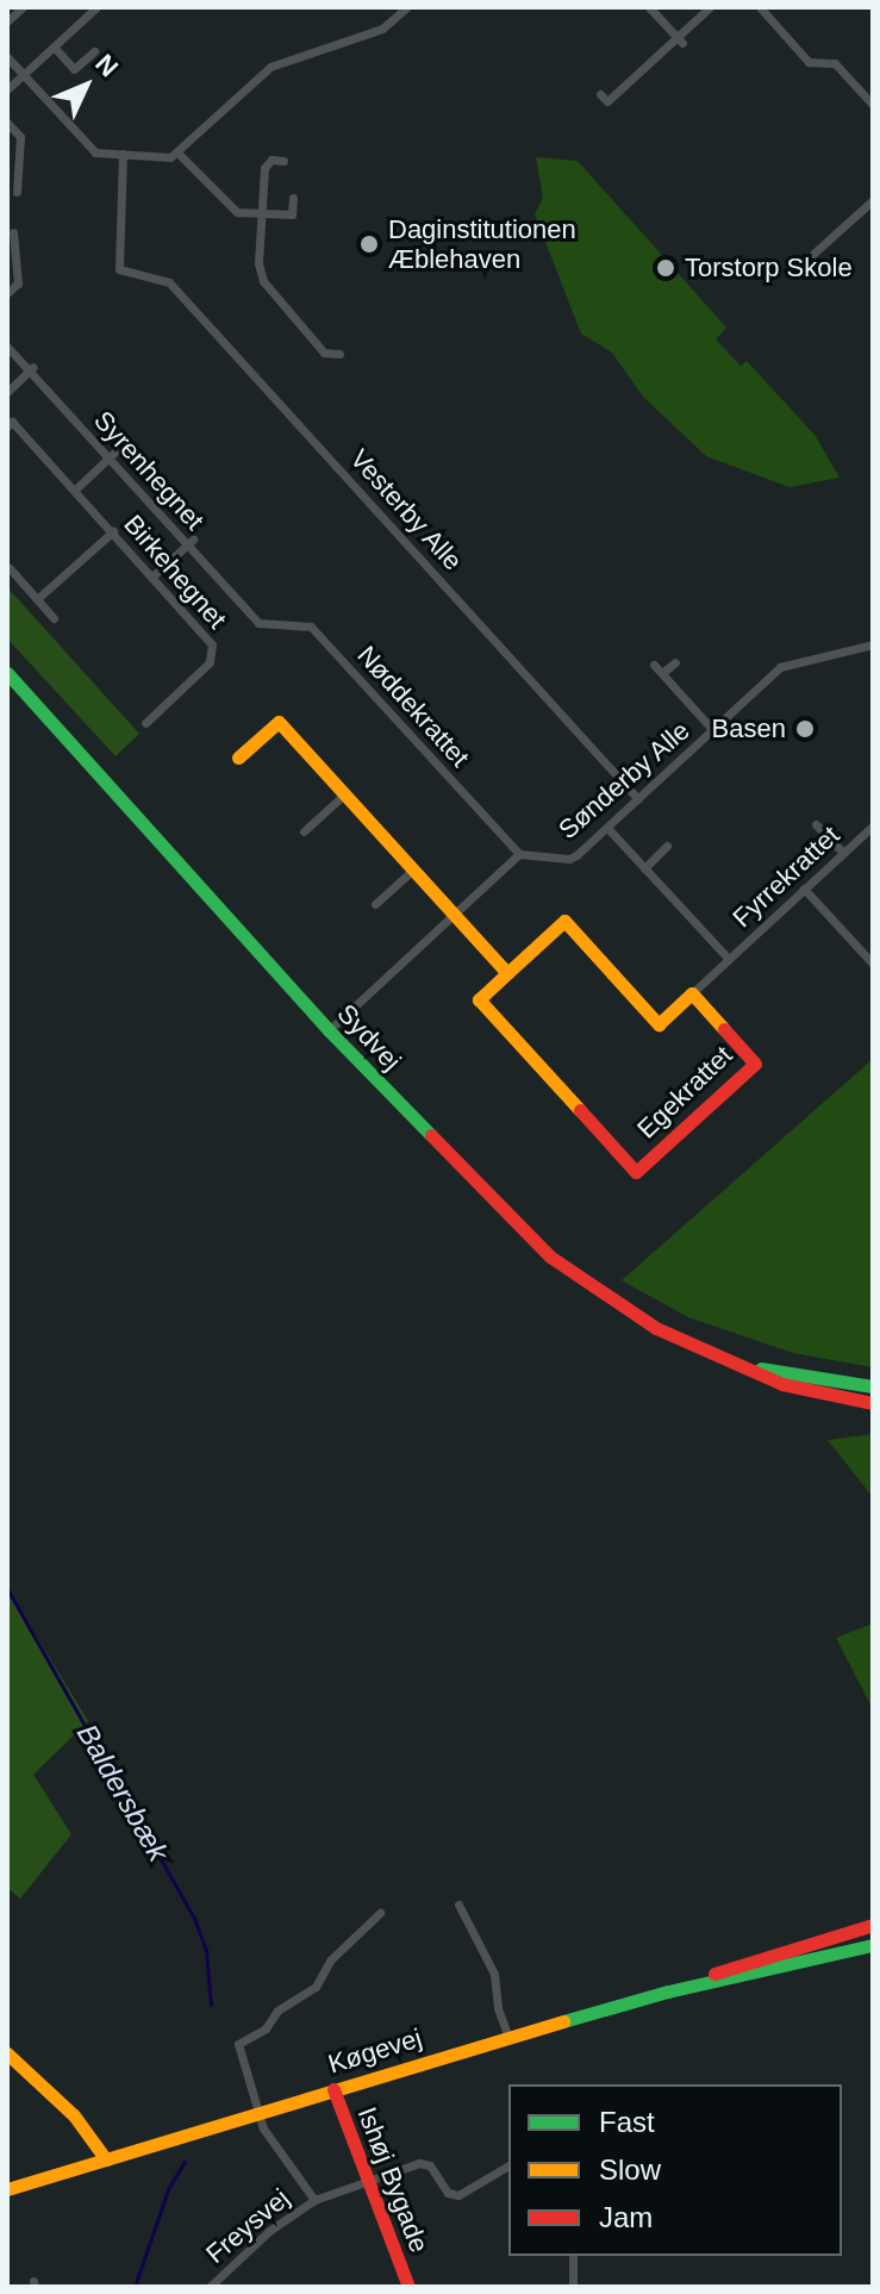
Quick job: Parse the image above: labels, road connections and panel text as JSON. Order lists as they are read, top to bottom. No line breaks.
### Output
{"streets":{"street":["Syrenhegnet","Vesterby Alle","Birkehegnet","Nøddekrattet","Sønderby Alle","Fyrrekrattet","Sydvej","Egekrattet","Køgevej","Ishøj Bygade","Freysvej"]},"crossings":[["Syrenhegnet","Nøddekrattet"],["Vesterby Alle","Sønderby Alle"],["Nøddekrattet","Sønderby Alle"],["Sønderby Alle","Fyrrekrattet"],["Fyrrekrattet","Egekrattet"],["Køgevej","Ishøj Bygade"],["Køgevej","Freysvej"],["Ishøj Bygade","Freysvej"]],"water":["Baldersbæk"],"places":["Daginstitutionen Æblehaven","Torstorp Skole","Basen"],"legend":["Fast","Slow","Jam"],"north":"top right"}
